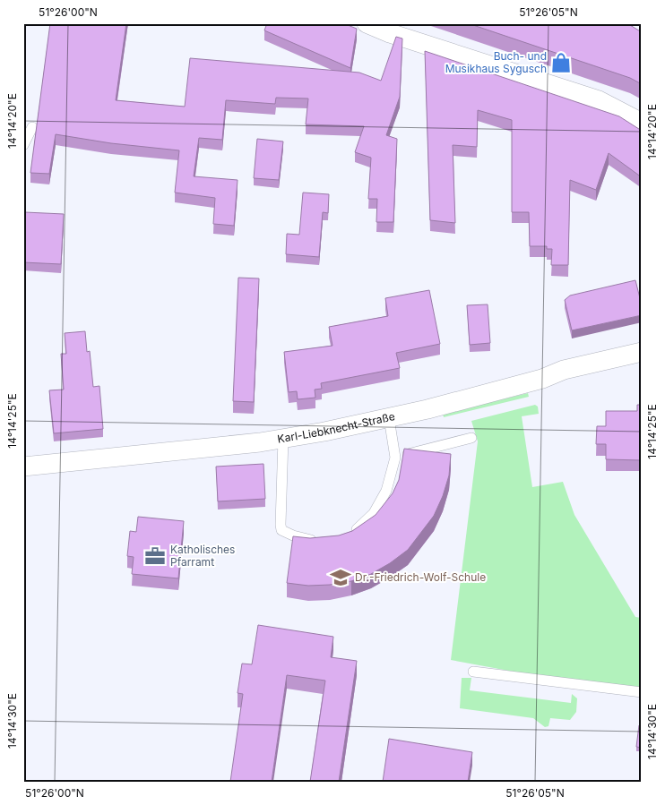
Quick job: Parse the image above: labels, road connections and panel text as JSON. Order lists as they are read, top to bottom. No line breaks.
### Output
{"streets":{"street":["Karl-Liebknecht-Straße"]},"places":{"shop":["Buch- und Musikhaus Sygusch"],"office":["Katholisches Pfarramt"],"school or university":["Dr.-Friedrich-Wolf-Schule"]},"coordinates":["51°26'00\"N","51°26'05\"N","14°14'20\"E","14°14'25\"E","14°14'30\"E"]}
